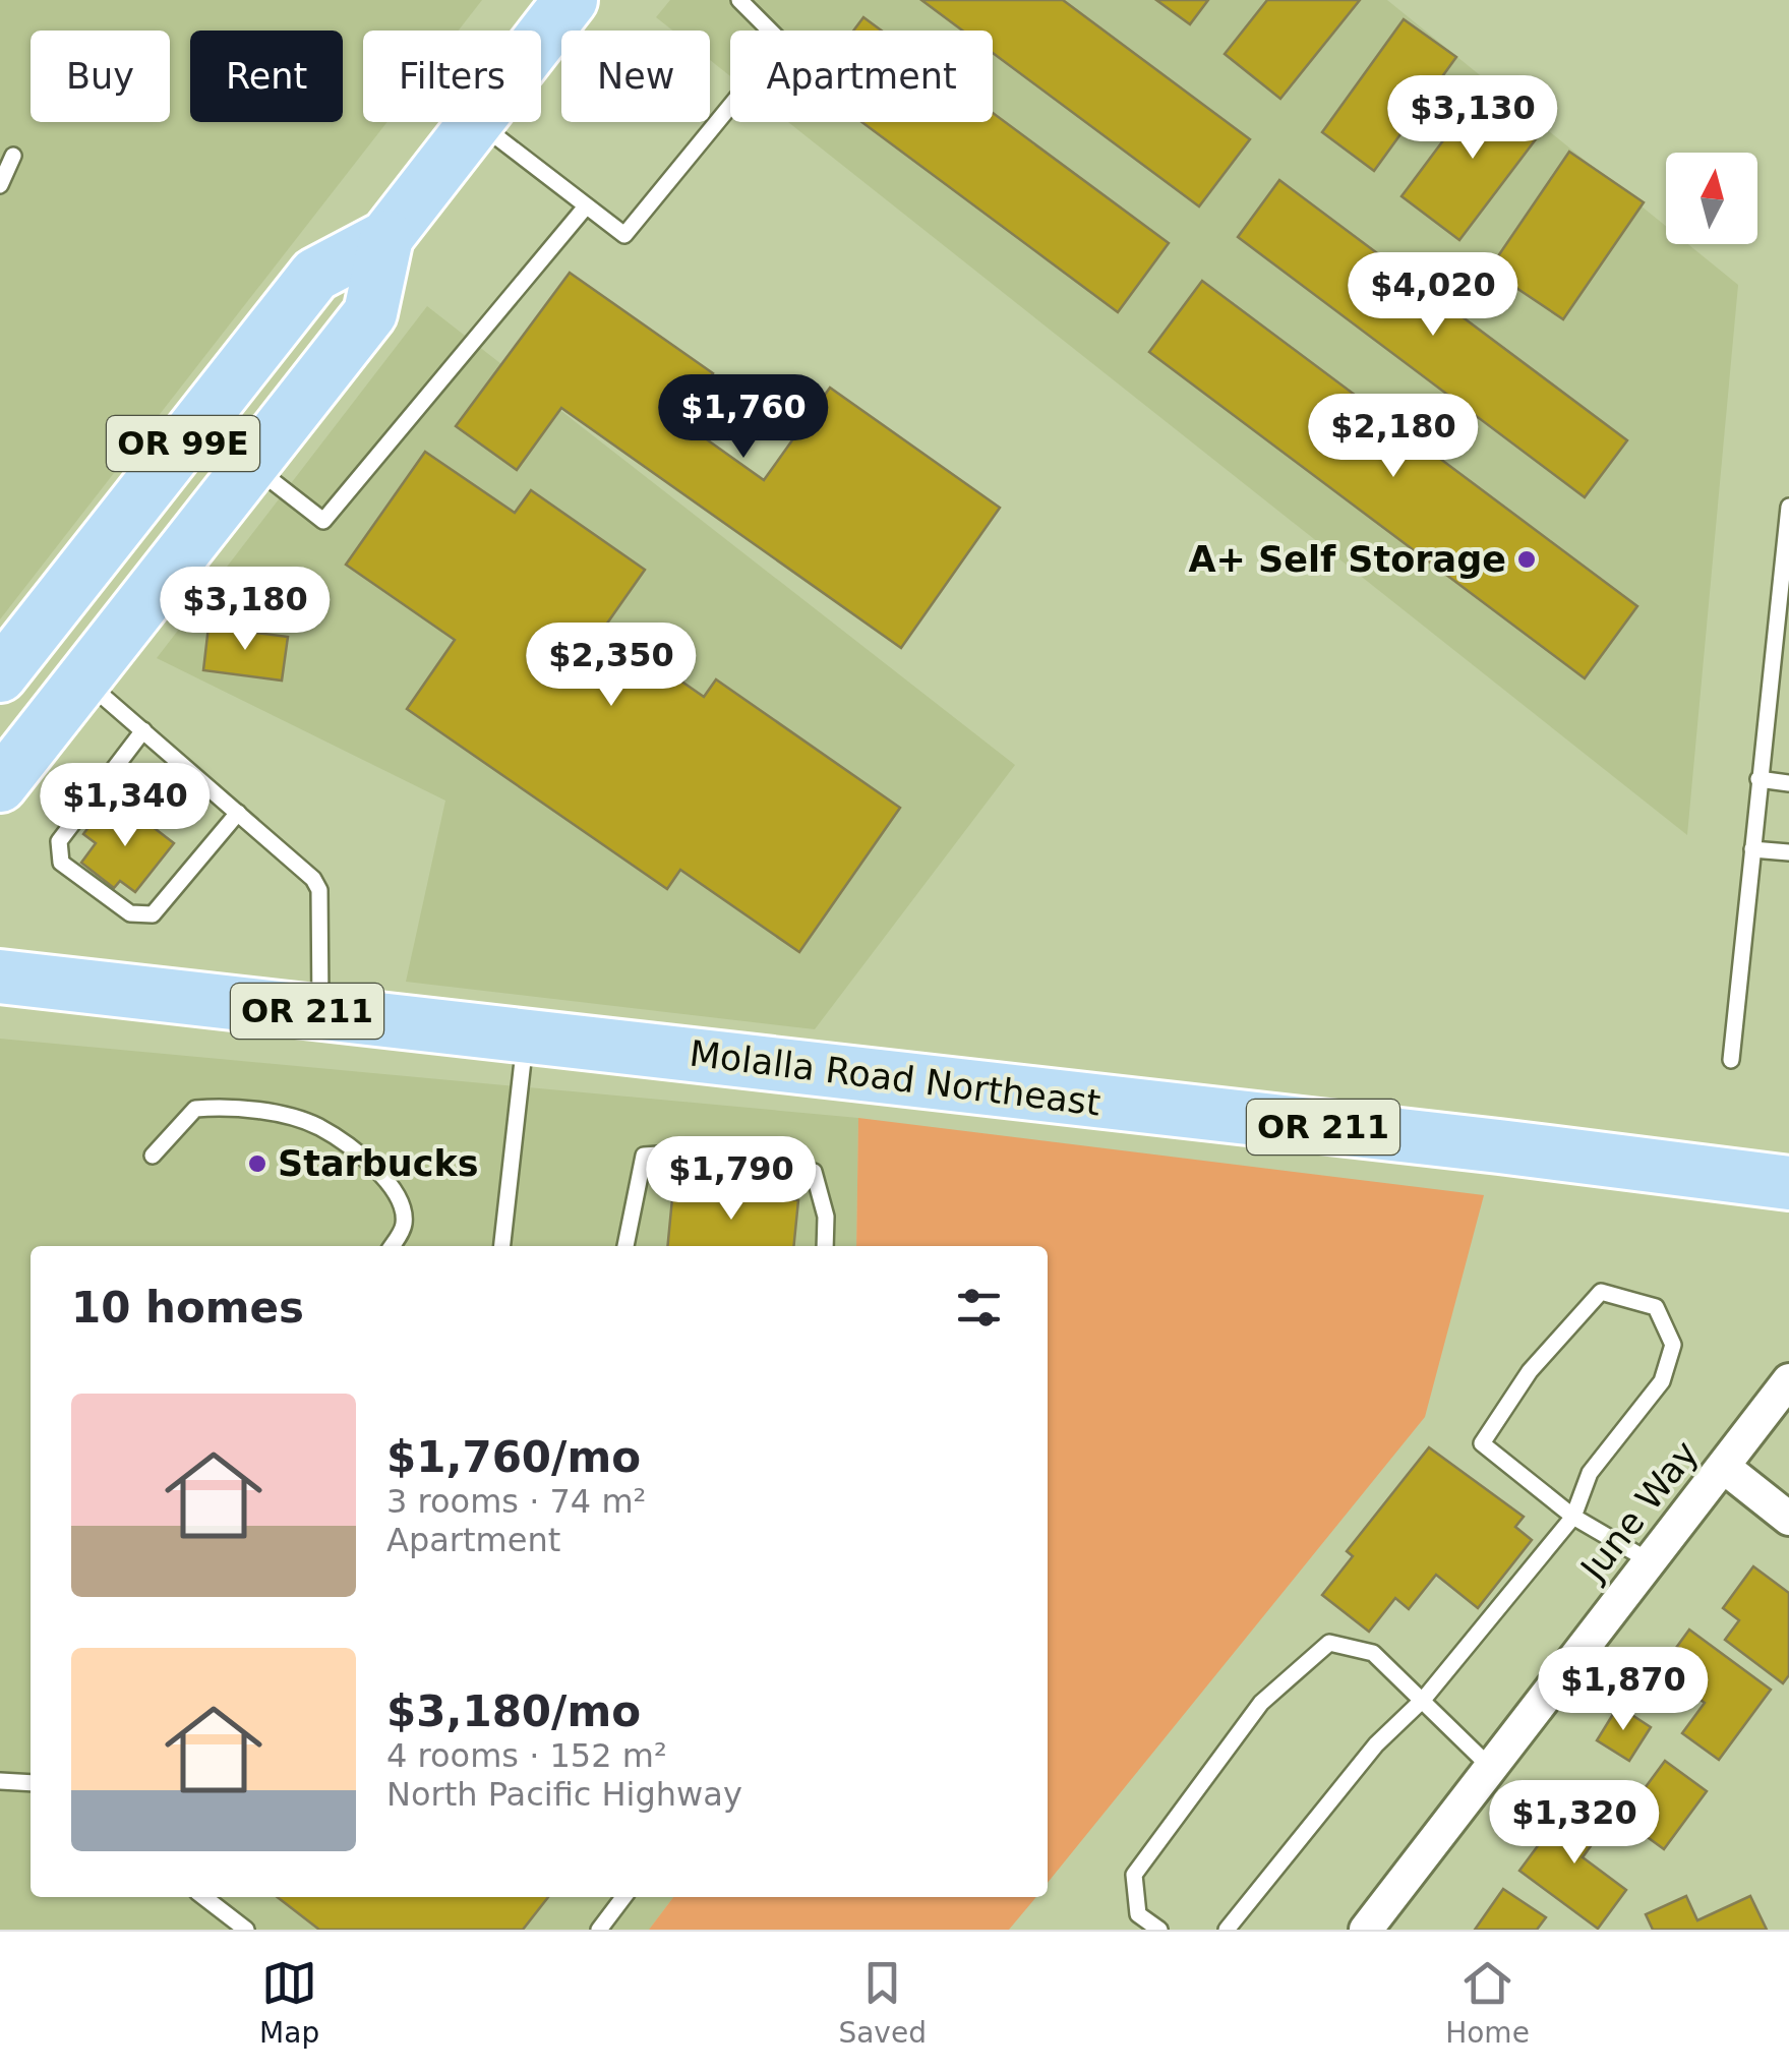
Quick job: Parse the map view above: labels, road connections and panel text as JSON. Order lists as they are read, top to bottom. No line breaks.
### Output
{"streets":{"main road":["OR 99E","OR 211","Molalla Road Northeast"],"street":["June Way"]},"places":["A+ Self Storage","Starbucks"],"north":"top","page":{"chip":["Buy","Rent","Filters","New","Apartment"],"price":["$3,130","$4,020","$1,760","$2,180","$3,180","$2,350","$1,340","$1,790","$1,870","$1,320"],"heading":"10 homes","list":[{"name":"$1,760/mo","note":"3 rooms · 74 m² · Apartment"},{"name":"$3,180/mo","note":"4 rooms · 152 m² · North Pacific Highway"}],"tabs":["Map","Saved","Home"]}}
